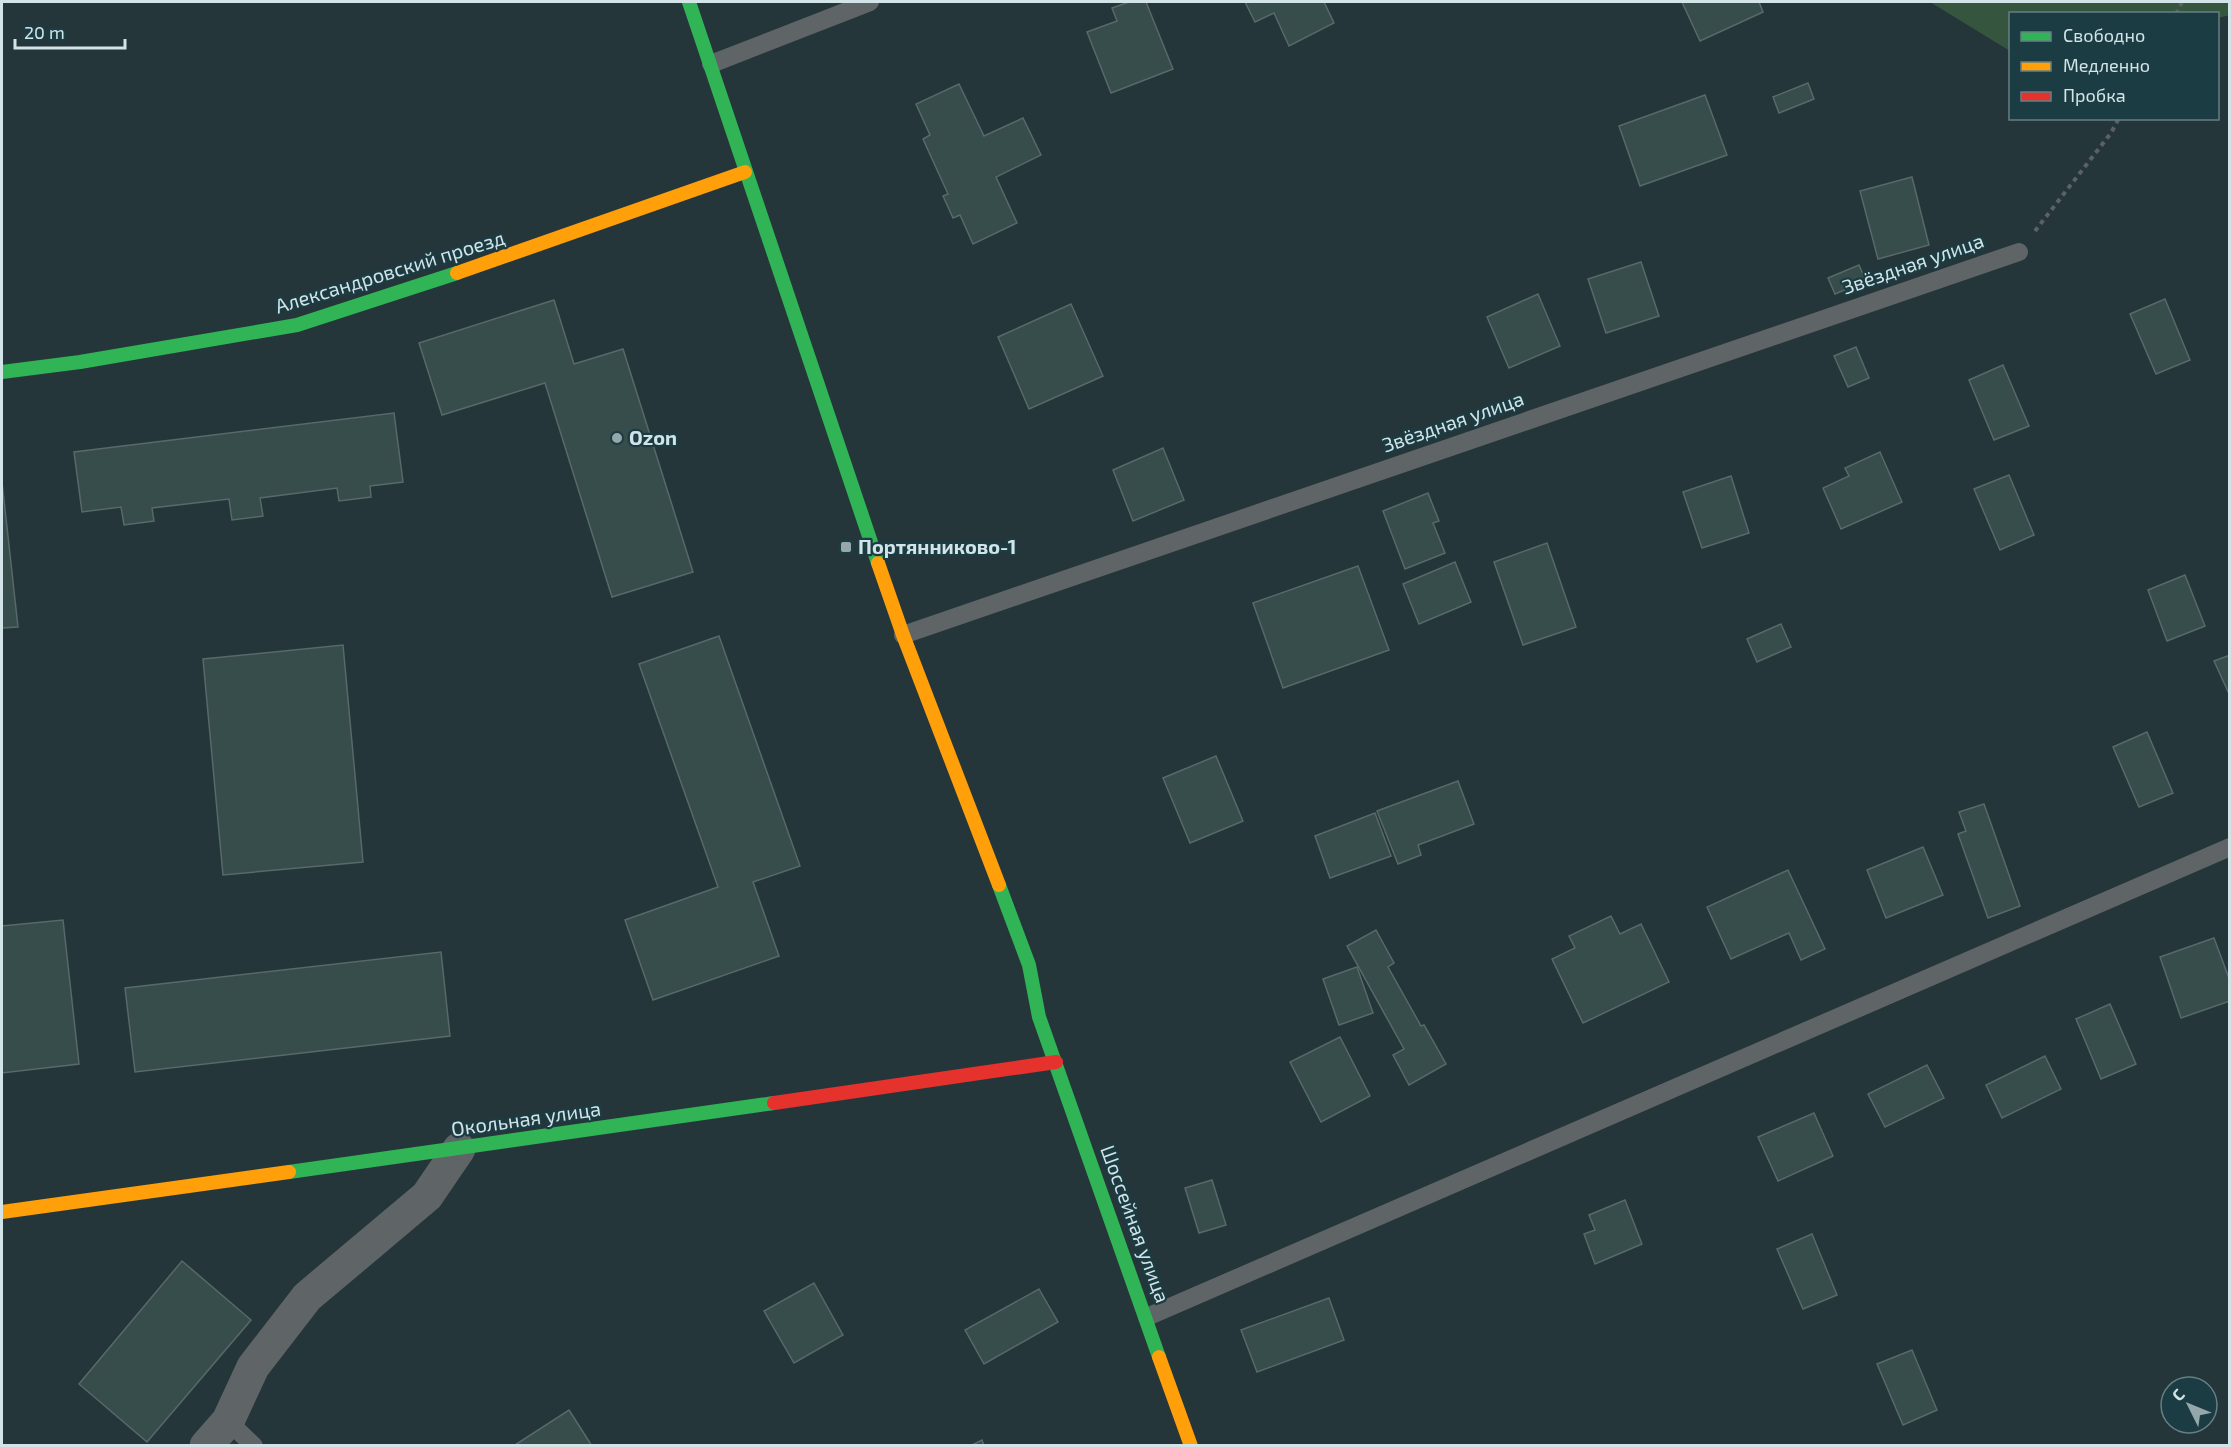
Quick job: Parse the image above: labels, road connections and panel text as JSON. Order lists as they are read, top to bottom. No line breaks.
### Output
{"streets":{"street":["Александровский проезд","Окольная улица","Шоссейная улица"],"lane":["Звёздная улица"]},"crossings":[["Звёздная улица","Шоссейная улица"],["Александровский проезд","Шоссейная улица"],["Окольная улица","Шоссейная улица"]],"places":{"other":["Ozon"],"transit":["Портянниково-1"]},"legend":["Свободно","Медленно","Пробка"],"scale_bar":"20 m","north":"top left"}
